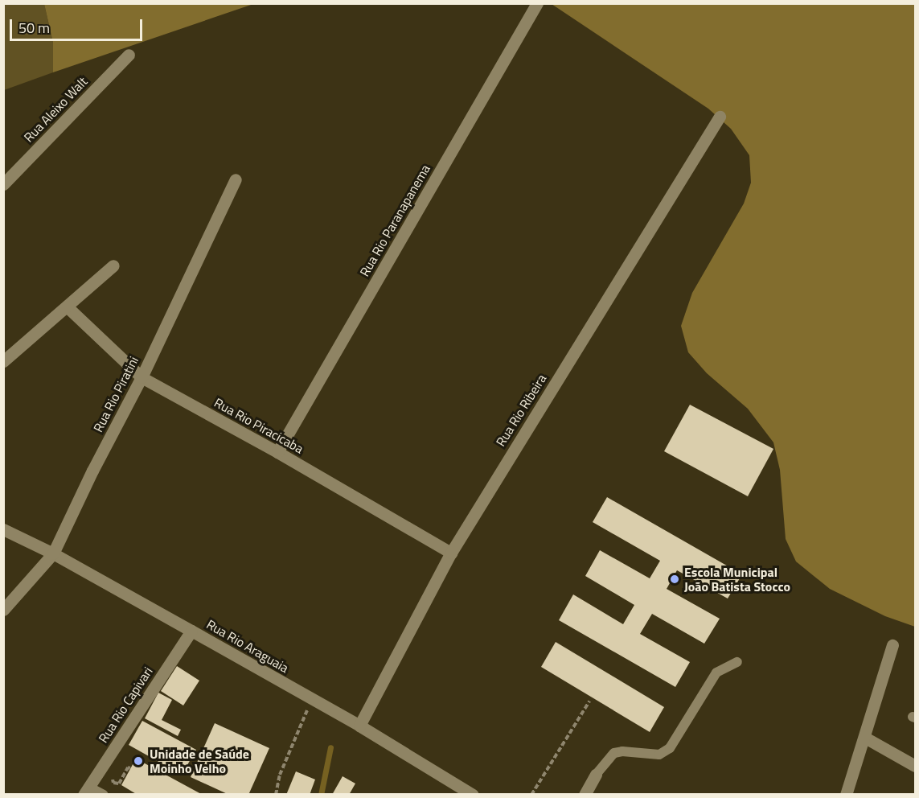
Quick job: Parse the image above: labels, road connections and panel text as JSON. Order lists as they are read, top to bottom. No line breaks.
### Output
{"streets":{"street":["Rua Aleixo Walt","Rua Rio Paranapanema","Rua Rio Piratini","Rua Rio Ribeira","Rua Rio Piracicaba","Rua Rio Araguaia","Rua Rio Capivari"]},"crossings":[["Rua Rio Paranapanema","Rua Rio Piracicaba"],["Rua Rio Piratini","Rua Rio Piracicaba"],["Rua Rio Piratini","Rua Rio Araguaia"],["Rua Rio Ribeira","Rua Rio Piracicaba"],["Rua Rio Ribeira","Rua Rio Araguaia"],["Rua Rio Araguaia","Rua Rio Capivari"]],"places":["Escola Municipal João Batista Stocco","Unidade de Saúde Moinho Velho"],"scale_bar":"50 m"}
